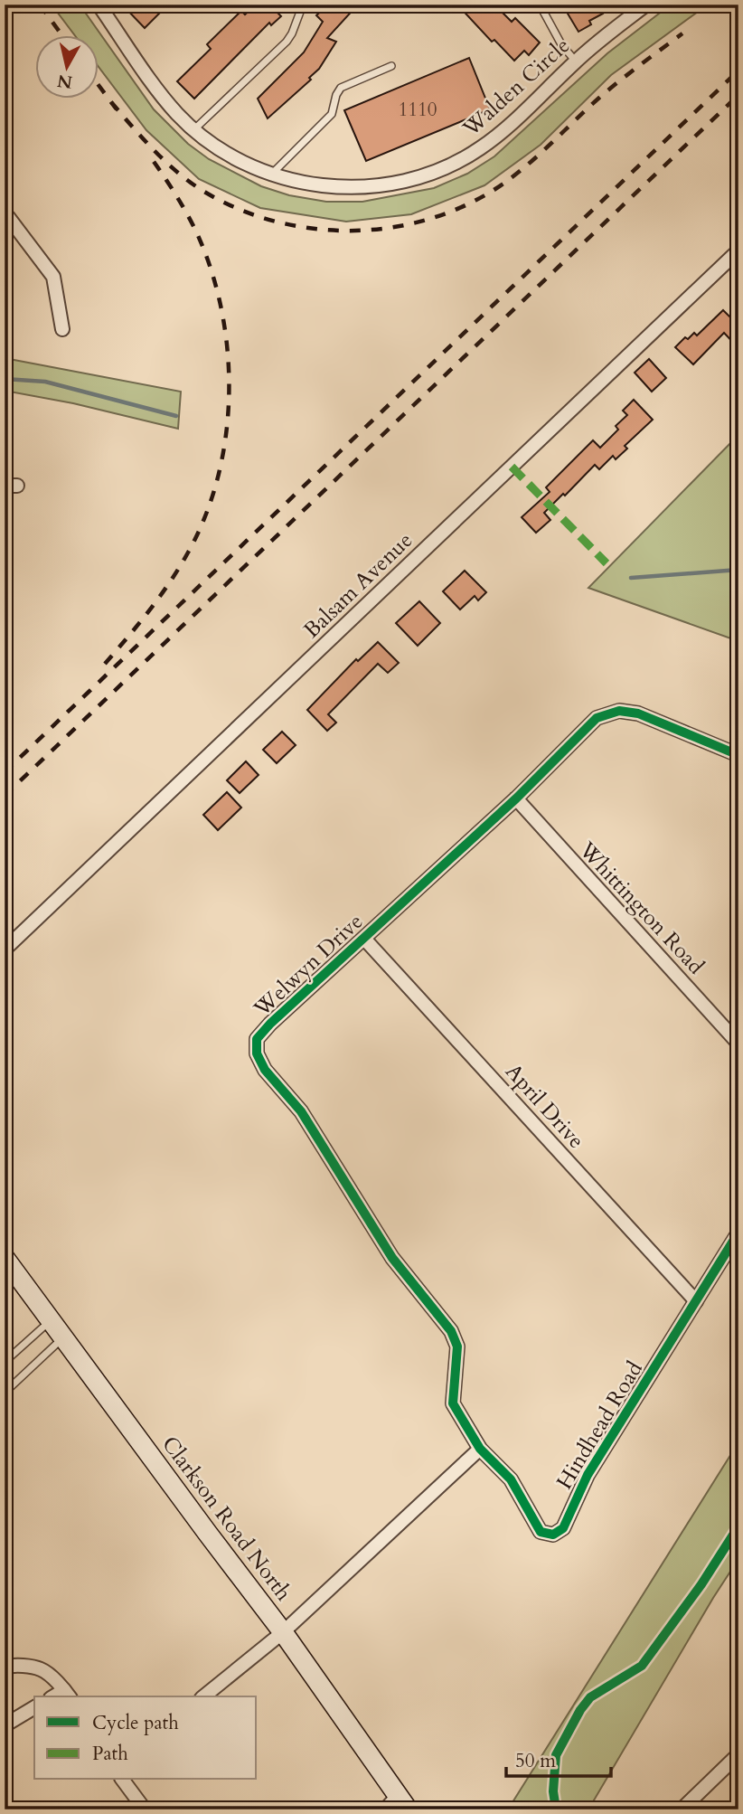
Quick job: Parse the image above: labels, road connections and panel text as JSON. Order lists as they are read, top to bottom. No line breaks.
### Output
{"streets":{"street":["Walden Circle","Balsam Avenue","Whittington Road","Welwyn Drive","April Drive","Hindhead Road","Clarkson Road North"]},"crossings":[["Whittington Road","Welwyn Drive"],["Welwyn Drive","April Drive"],["Welwyn Drive","Hindhead Road"],["April Drive","Hindhead Road"]],"house_numbers":["1110"],"legend":["Cycle path","Path"],"scale_bar":"50 m","north":"bottom"}
